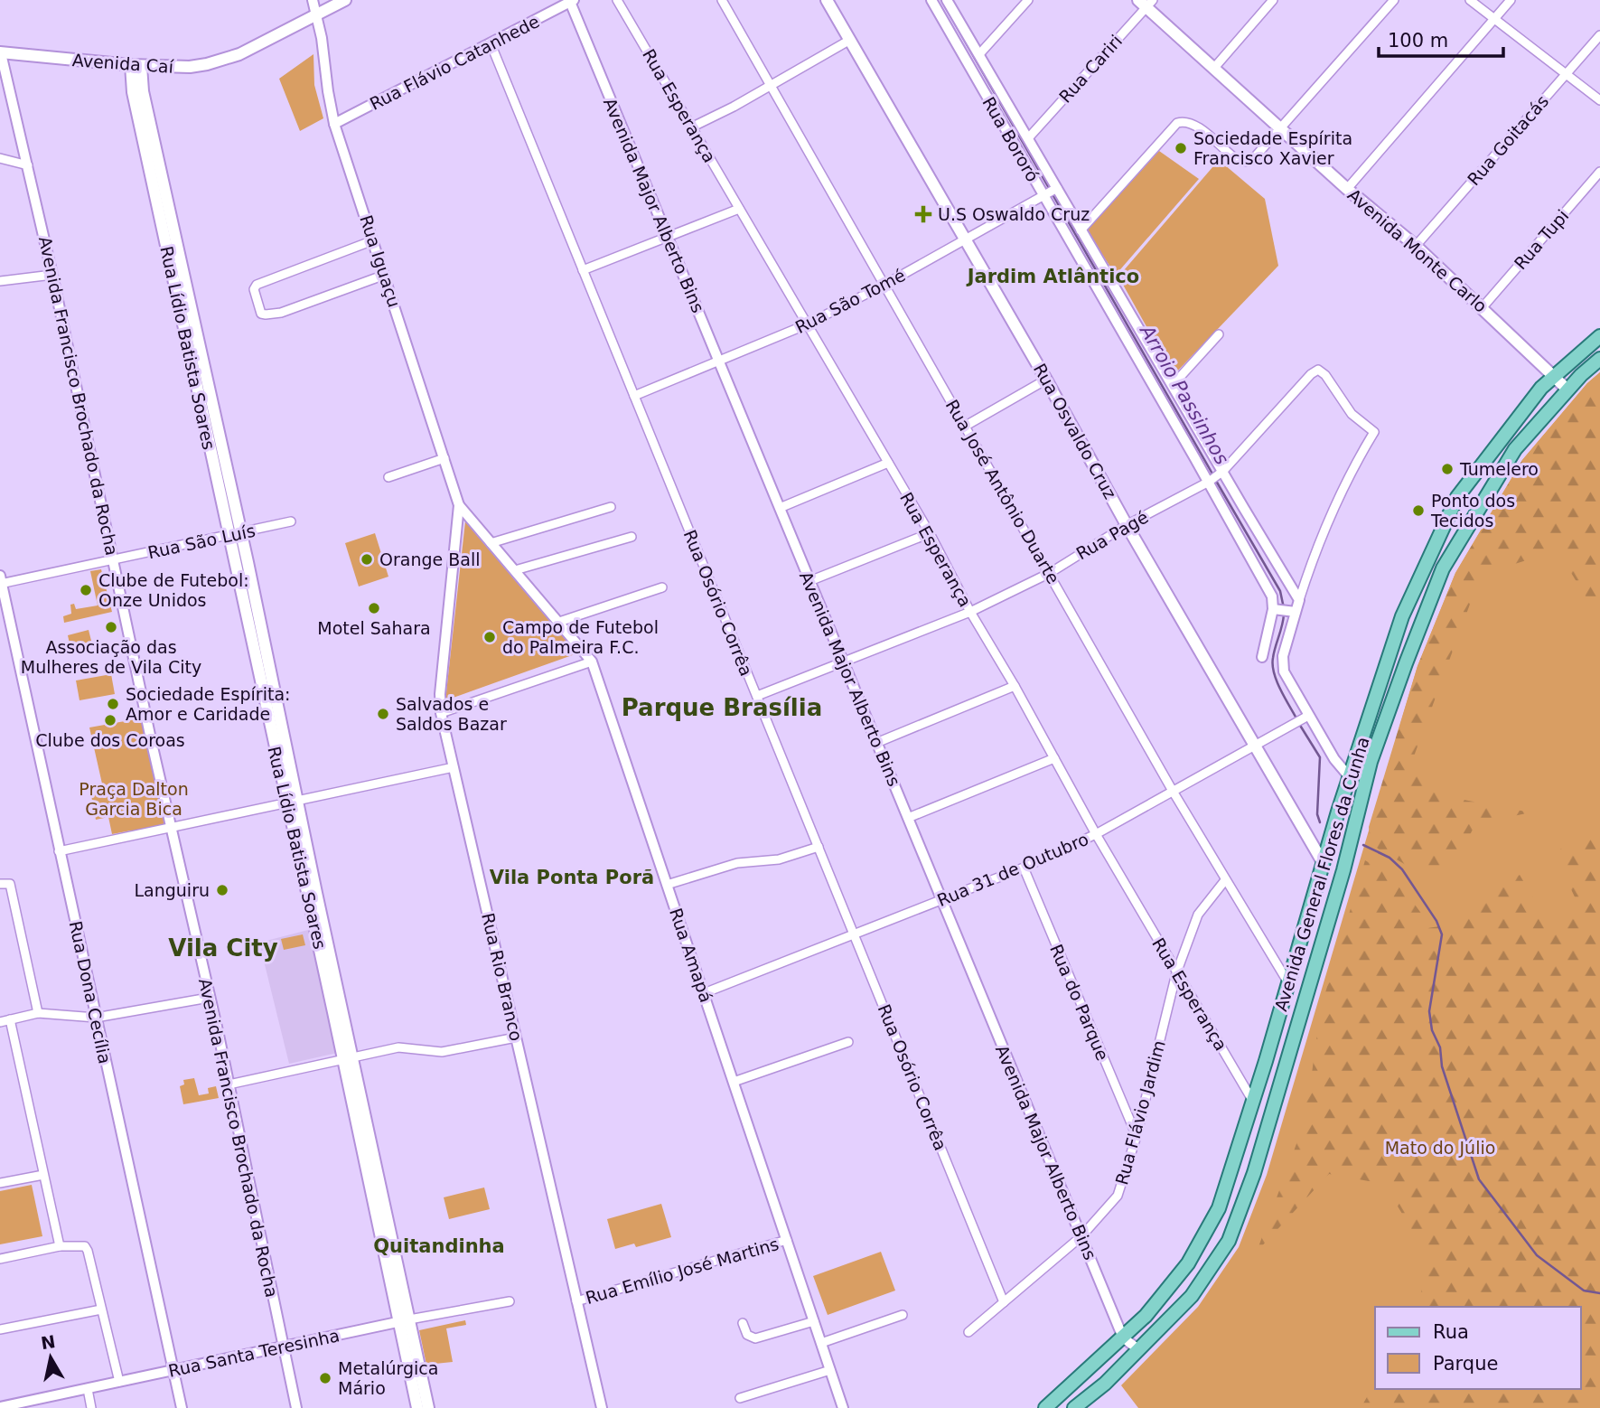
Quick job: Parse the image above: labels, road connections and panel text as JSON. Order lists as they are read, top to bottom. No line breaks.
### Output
{"streets":{"main road":["Avenida Caí","Avenida Monte Carlo","Rua Lídio Batista Soares","Rua Osvaldo Cruz","Avenida General Flores da Cunha"],"street":["Rua Flávio Catanhede","Rua Cariri","Rua Esperança","Rua Bororó","Rua Goitacás","Avenida Major Alberto Bins","Rua Tupi","Rua Iguaçu","Rua São Tomé","Avenida Francisco Brochado da Rocha","Rua José Antônio Duarte","Rua Pagé","Rua São Luís","Rua Osório Corrêa","Rua 31 de Outubro","Rua Amapá","Rua Rio Branco","Rua Dona Cecília","Rua do Parque","Rua Flávio Jardim","Rua Emílio José Martins","Rua Santa Teresinha"]},"crossings":[["Rua Flávio Catanhede","Avenida Major Alberto Bins"],["Rua Flávio Catanhede","Rua Iguaçu"],["Rua Flávio Catanhede","Rua Osório Corrêa"],["Avenida Caí","Rua Iguaçu"],["Avenida Caí","Rua Lídio Batista Soares"],["Avenida Caí","Avenida Francisco Brochado da Rocha"],["Rua Cariri","Avenida Monte Carlo"],["Rua Esperança","Rua São Tomé"],["Rua Esperança","Rua Pagé"],["Rua Esperança","Rua 31 de Outubro"],["Rua Esperança","Avenida General Flores da Cunha"],["Rua Esperança","Rua Flávio Jardim"],["Rua Bororó","Rua São Tomé"],["Rua Bororó","Rua Pagé"],["Rua Goitacás","Avenida Monte Carlo"],["Avenida Major Alberto Bins","Rua São Tomé"],["Avenida Major Alberto Bins","Rua Pagé"],["Avenida Major Alberto Bins","Rua 31 de Outubro"],["Avenida Major Alberto Bins","Avenida General Flores da Cunha"],["Avenida Major Alberto Bins","Rua Flávio Jardim"],["Rua Tupi","Avenida Monte Carlo"],["Avenida Monte Carlo","Avenida General Flores da Cunha"],["Rua Iguaçu","Rua Amapá"],["Rua Iguaçu","Rua Rio Branco"],["Rua São Tomé","Rua Osvaldo Cruz"],["Rua São Tomé","Rua José Antônio Duarte"],["Rua São Tomé","Rua Osório Corrêa"],["Rua Lídio Batista Soares","Rua São Luís"],["Rua Lídio Batista Soares","Rua Santa Teresinha"],["Avenida Francisco Brochado da Rocha","Rua São Luís"],["Avenida Francisco Brochado da Rocha","Rua Santa Teresinha"],["Rua Osvaldo Cruz","Rua Pagé"],["Rua Osvaldo Cruz","Rua 31 de Outubro"],["Rua Osvaldo Cruz","Avenida General Flores da Cunha"],["Rua José Antônio Duarte","Rua Pagé"],["Rua José Antônio Duarte","Rua 31 de Outubro"],["Rua José Antônio Duarte","Avenida General Flores da Cunha"],["Rua José Antônio Duarte","Rua Flávio Jardim"],["Rua Pagé","Rua Osório Corrêa"],["Rua São Luís","Rua Dona Cecília"],["Rua Osório Corrêa","Rua 31 de Outubro"],["Rua Osório Corrêa","Rua Flávio Jardim"],["Rua 31 de Outubro","Rua Amapá"],["Rua 31 de Outubro","Rua do Parque"],["Rua Amapá","Rua Rio Branco"],["Rua Amapá","Rua Emílio José Martins"],["Rua Rio Branco","Rua Emílio José Martins"],["Rua Dona Cecília","Rua Santa Teresinha"],["Rua do Parque","Rua Flávio Jardim"]],"districts":["Jardim Atlântico","Parque Brasília","Vila Ponta Porã","Vila City","Quitandinha"],"water":["Arroio Passinhos"],"parks":["Praça Dalton Garcia Bica","Mato do Júlio"],"places":{"other":["Sociedade Espírita Francisco Xavier","Tumelero","Ponto dos Tecidos","Orange Ball","Clube de Futebol: Onze Unidos","Motel Sahara","Associação das Mulheres de Vila City","Campo de Futebol do Palmeira F.C.","Sociedade Espírita: Amor e Caridade","Salvados e Saldos Bazar","Clube dos Coroas","Languiru","Metalúrgica Mário"],"health":["U.S Oswaldo Cruz"]},"legend":["Rua","Parque"],"scale_bar":"100 m","north":"top"}
